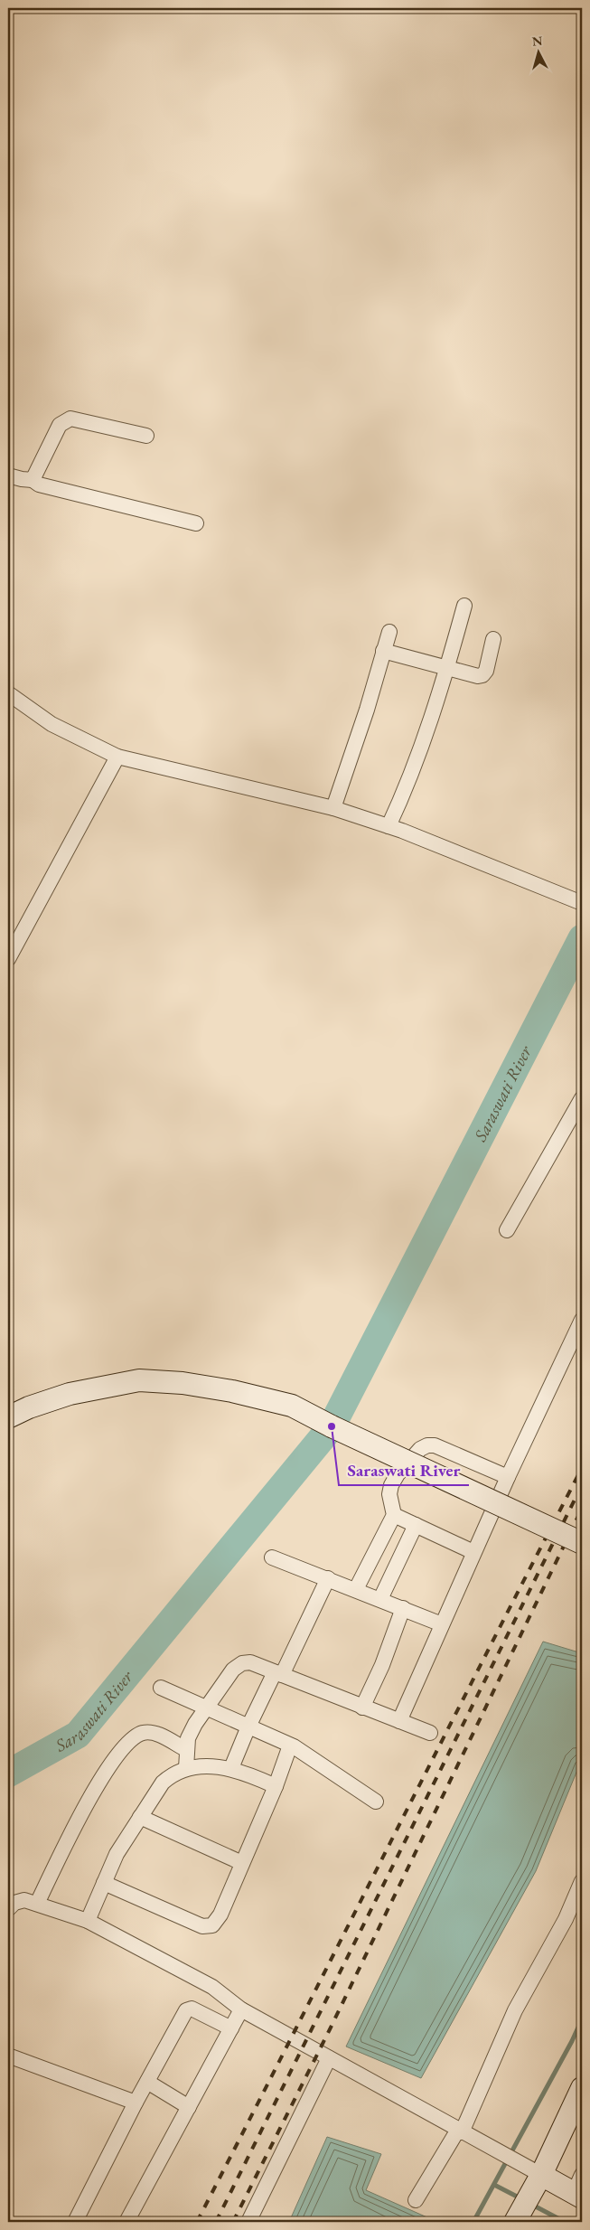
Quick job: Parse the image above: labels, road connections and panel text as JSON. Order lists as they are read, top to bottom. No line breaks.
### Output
{"water":["Saraswati River"],"places":["Saraswati River"],"north":"top"}
